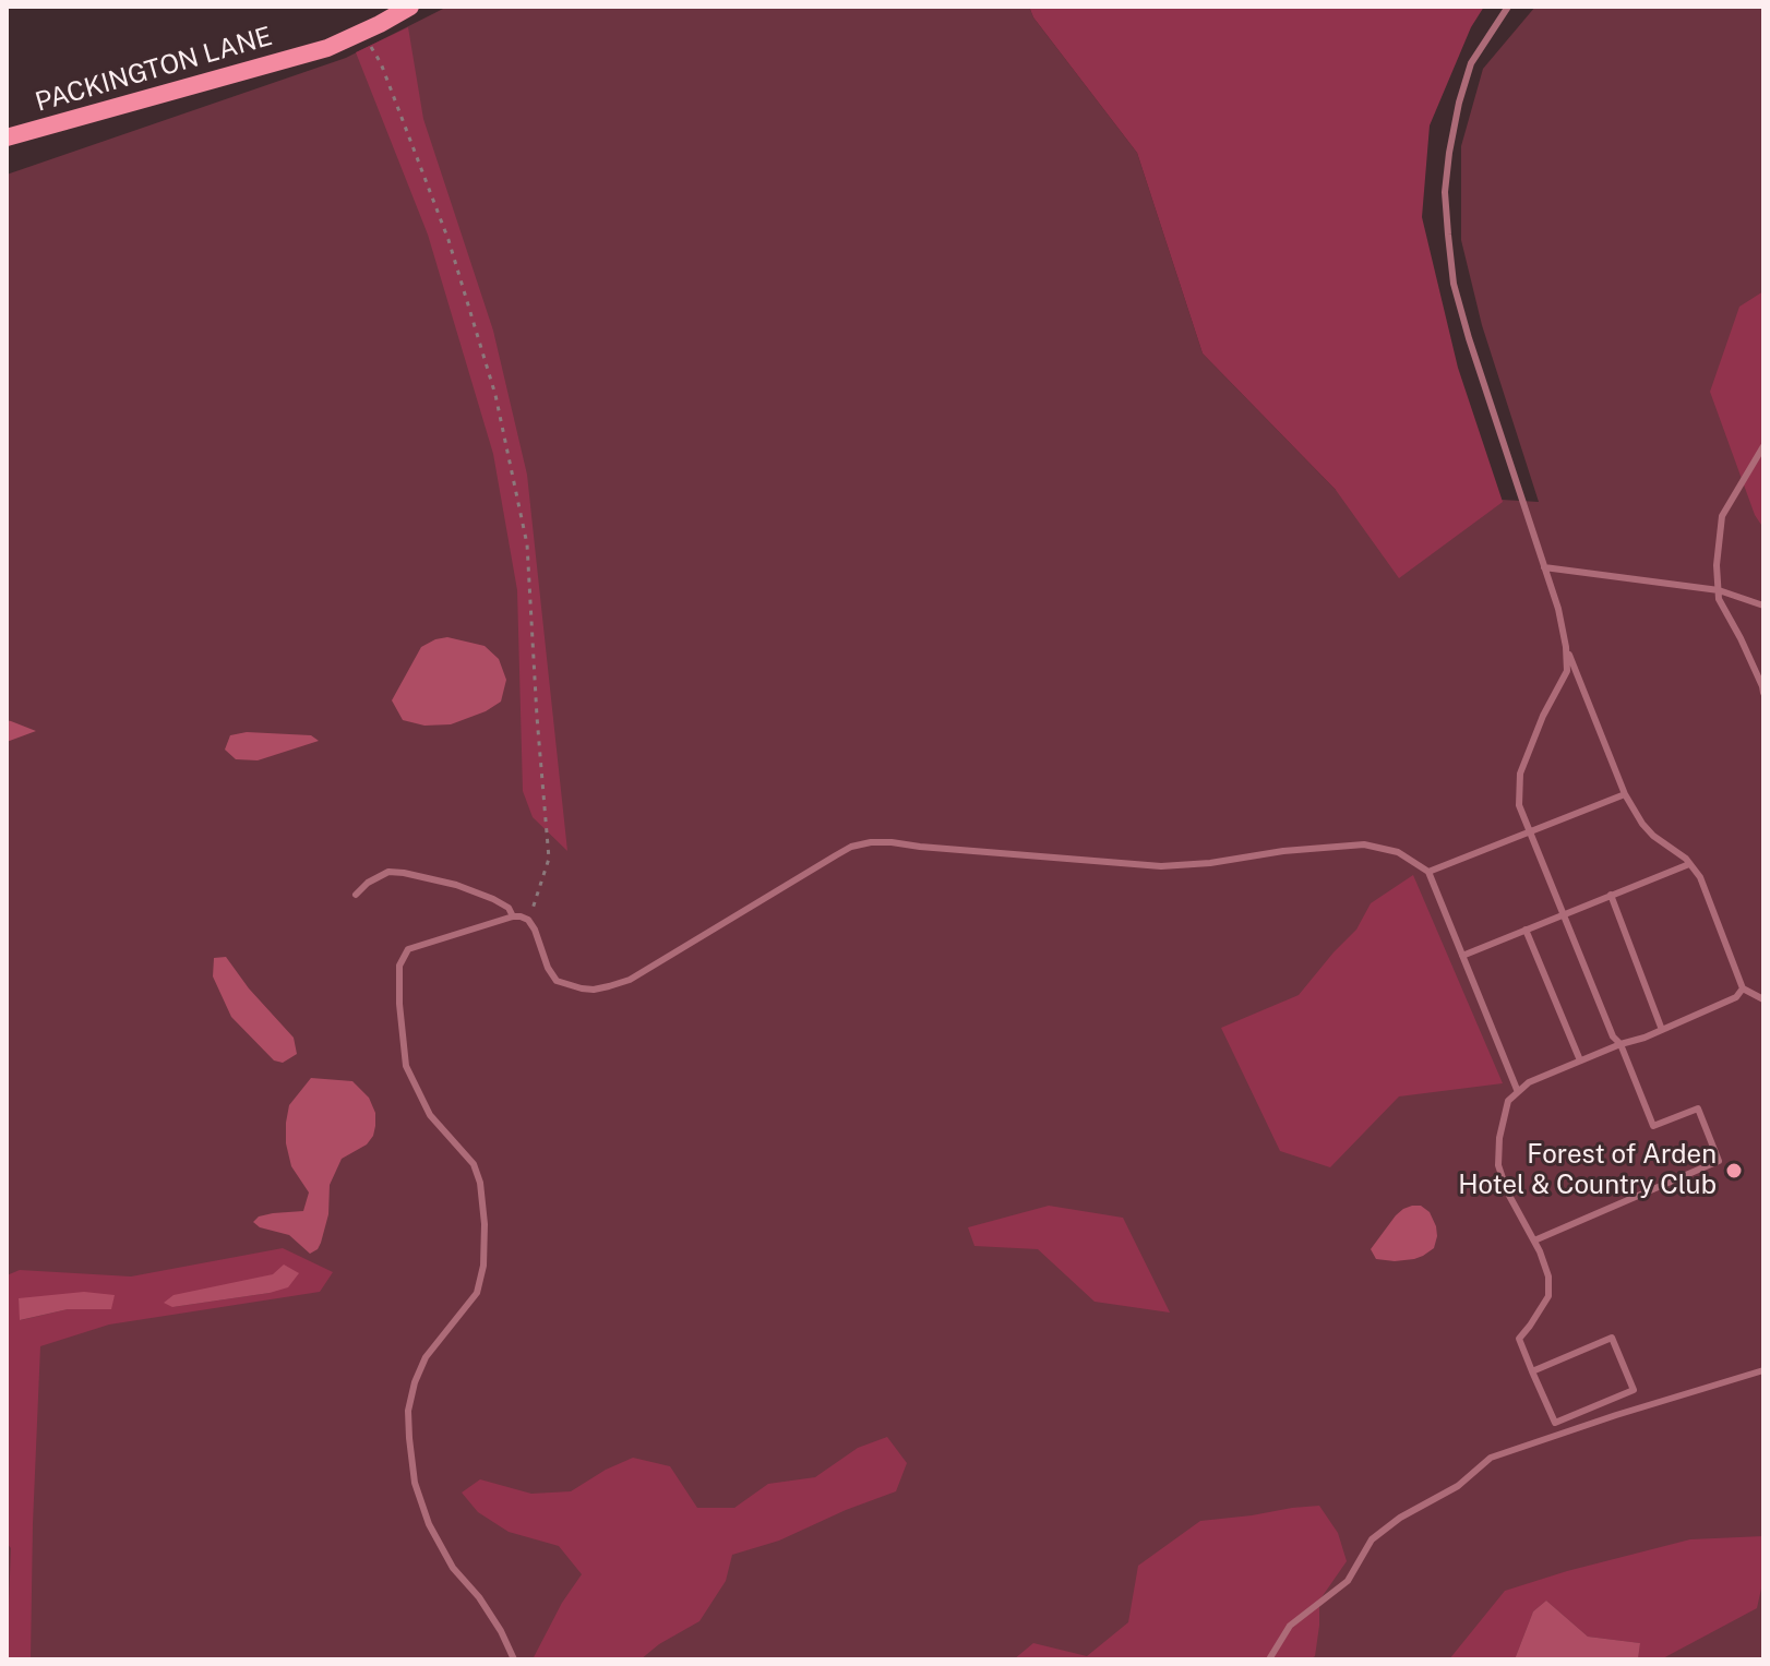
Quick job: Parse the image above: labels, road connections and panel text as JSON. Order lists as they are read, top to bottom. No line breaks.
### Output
{"streets":{"street":["PACKINGTON LANE"]},"places":["Forest of Arden Hotel & Country Club"]}
